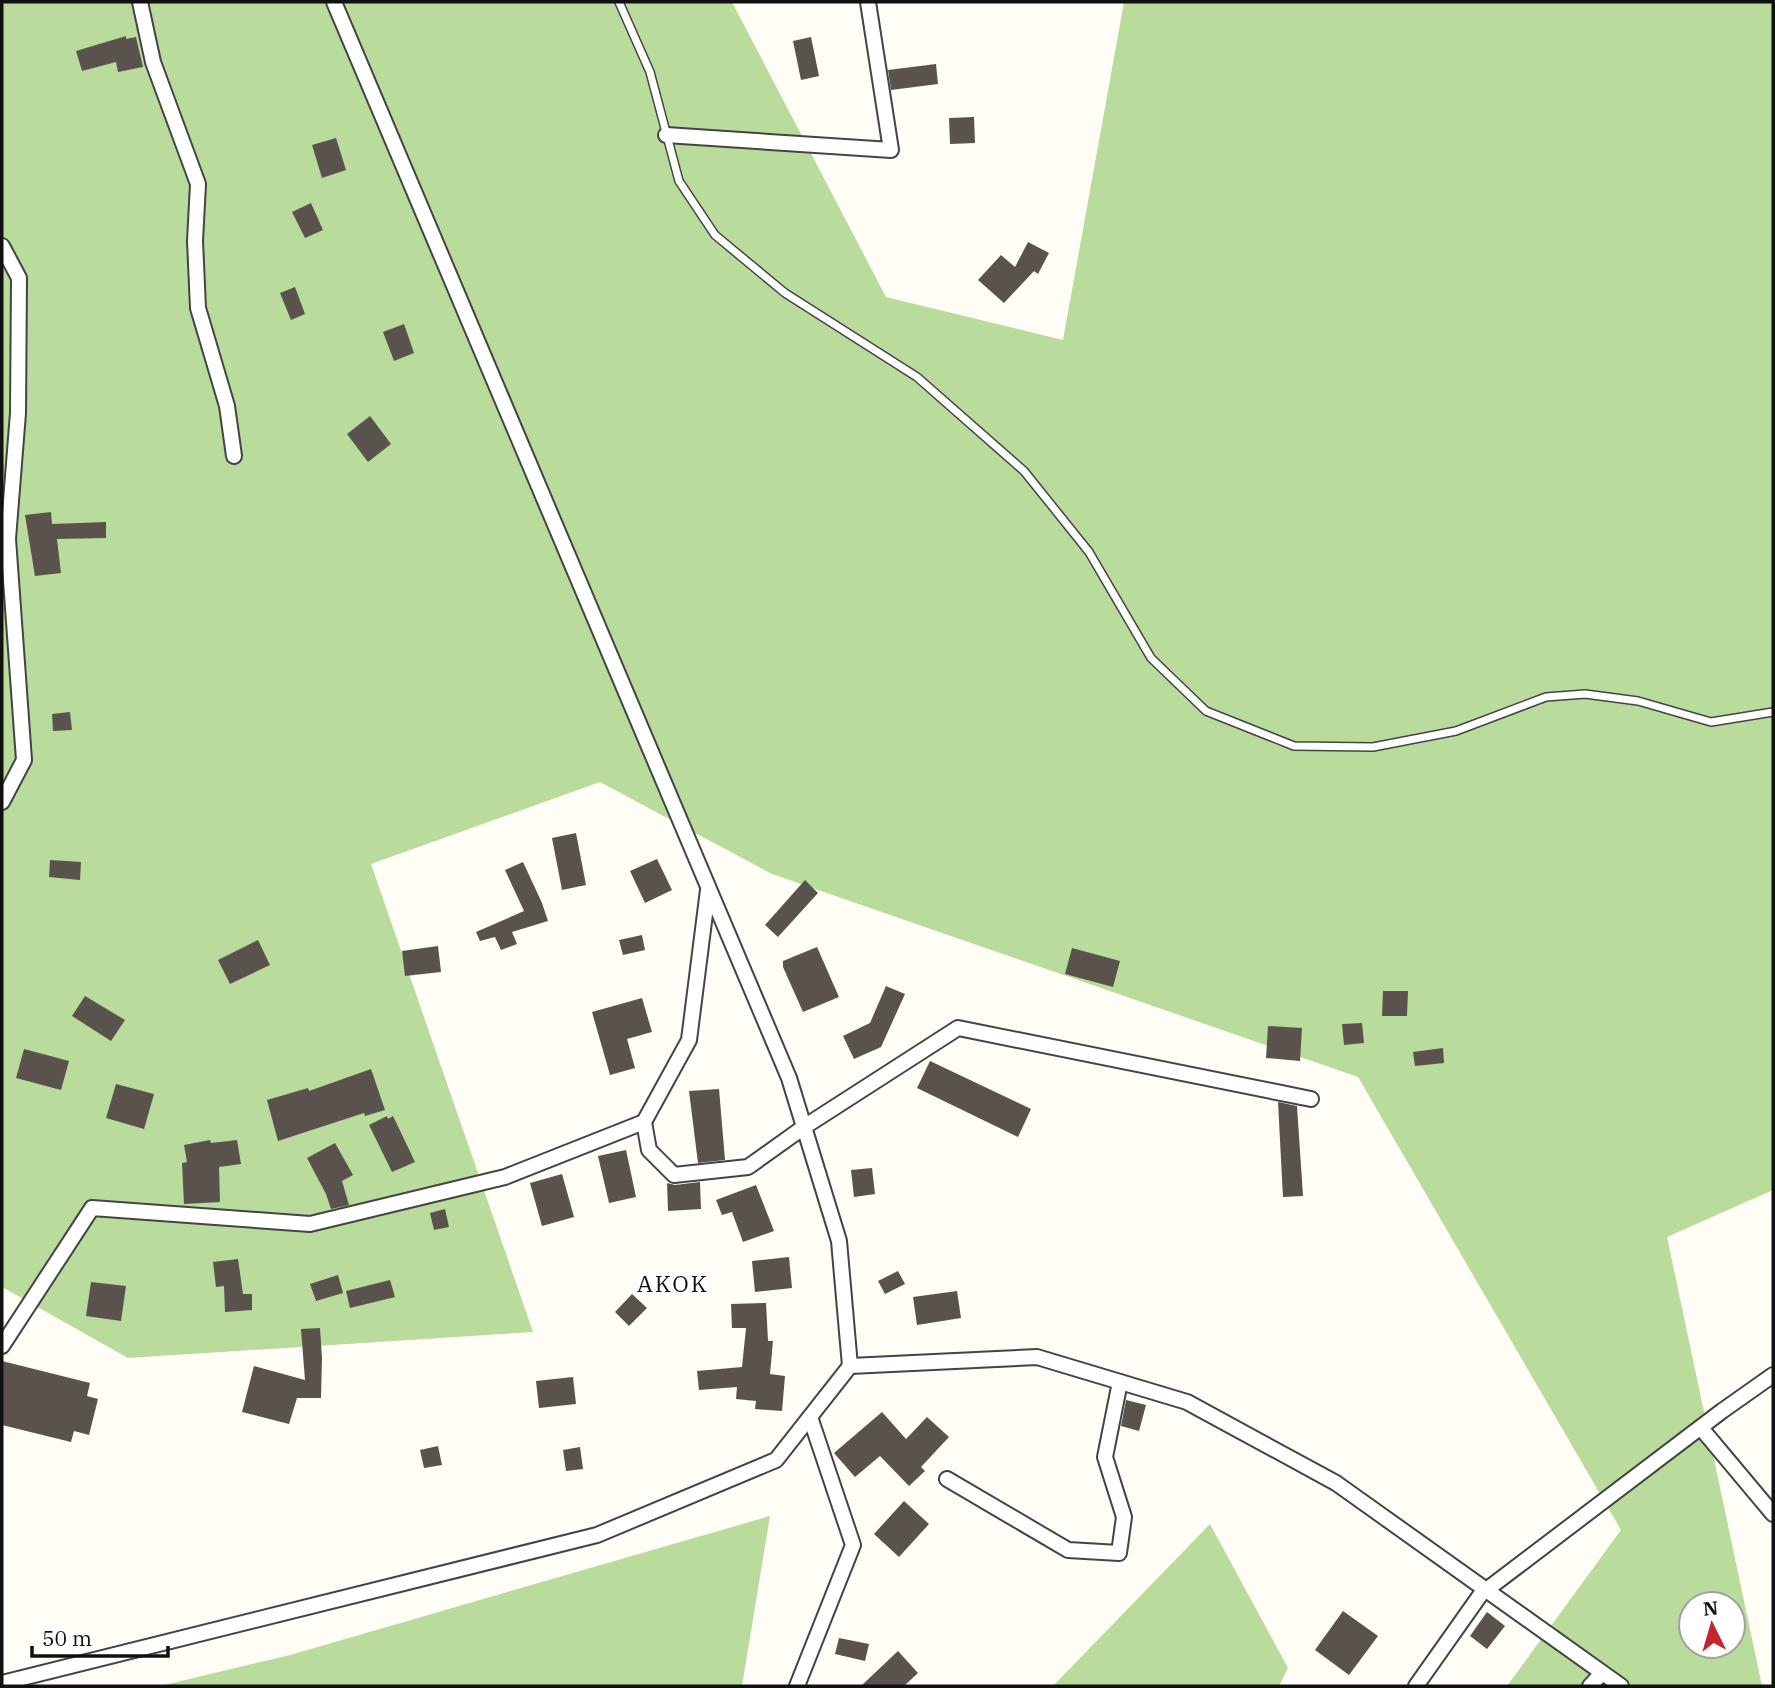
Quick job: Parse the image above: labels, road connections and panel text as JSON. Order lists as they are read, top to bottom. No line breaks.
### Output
{"districts":["AKOK"],"scale_bar":"50 m","north":"top"}
